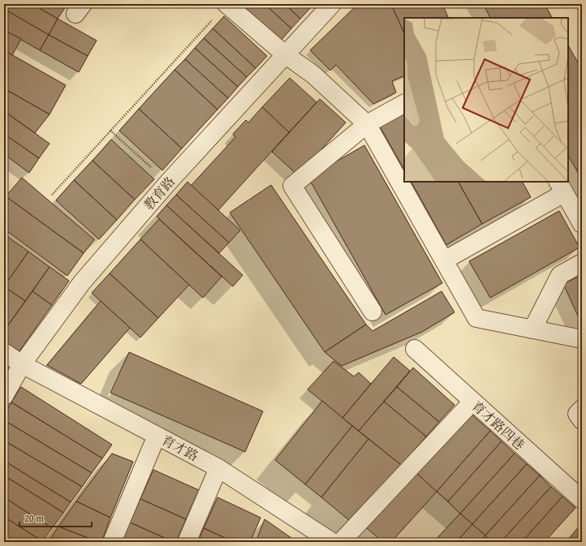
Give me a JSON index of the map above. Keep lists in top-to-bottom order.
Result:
{
  "streets": {
    "street": ["教育路", "育才路四巷", "育才路"]
  },
  "crossings": [
    ["教育路", "育才路"]
  ],
  "scale_bar": "20 m"
}
